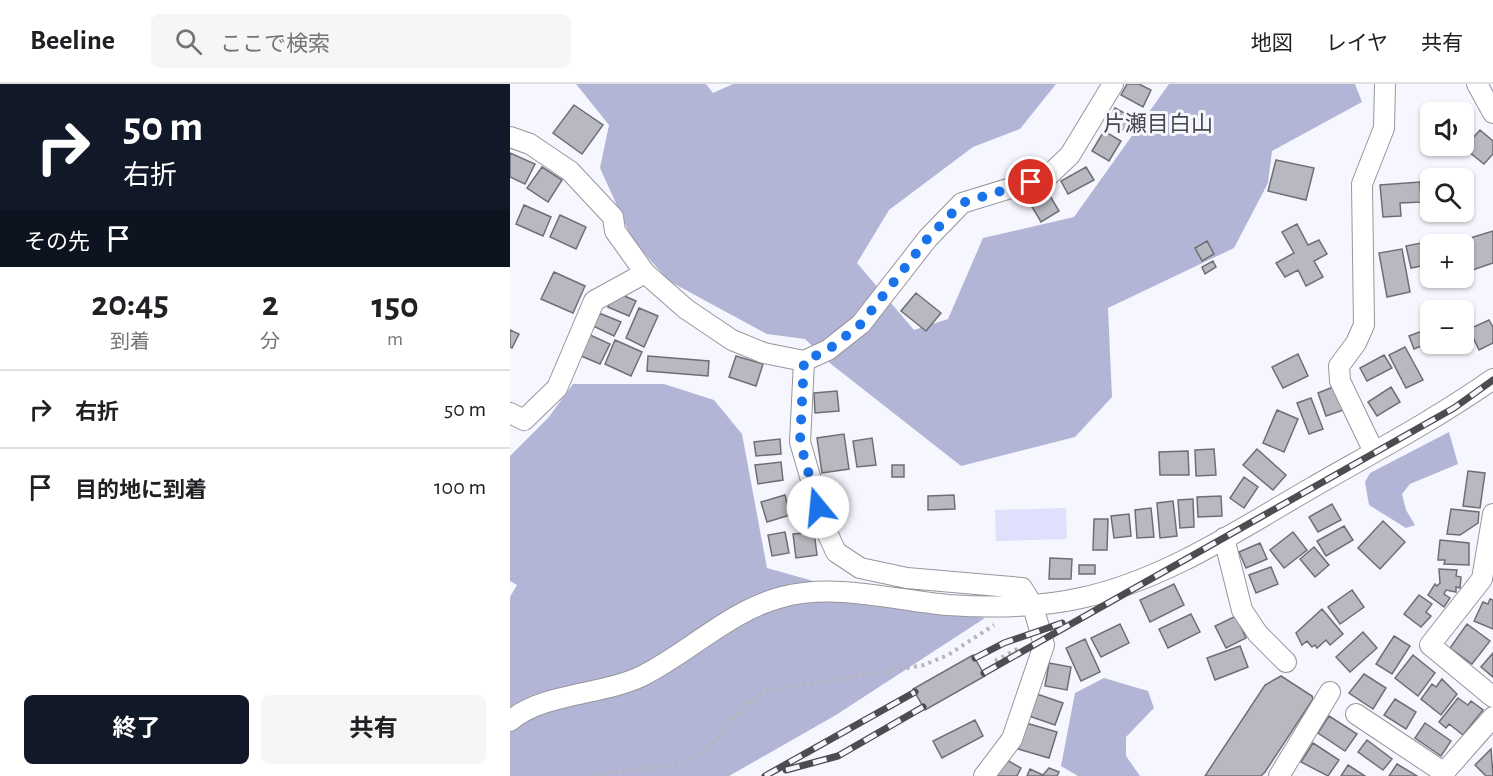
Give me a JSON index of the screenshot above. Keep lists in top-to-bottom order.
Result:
{
  "districts": ["片瀬目白山"],
  "page": {
    "header": "Beeline",
    "search": "ここで検索",
    "nav": ["地図", "レイヤ", "共有"],
    "turn": ["50 m", "右折"],
    "map_buttons": ["+", "−"],
    "then": "その先",
    "eta": [
      "20:45",
      "到着",
      "2",
      "分",
      "150",
      "m"
    ],
    "list": [
      {
        "name": "右折",
        "value": "50 m"
      },
      {
        "name": "目的地に到着",
        "value": "100 m"
      }
    ],
    "buttons": ["終了", "共有"]
  }
}
